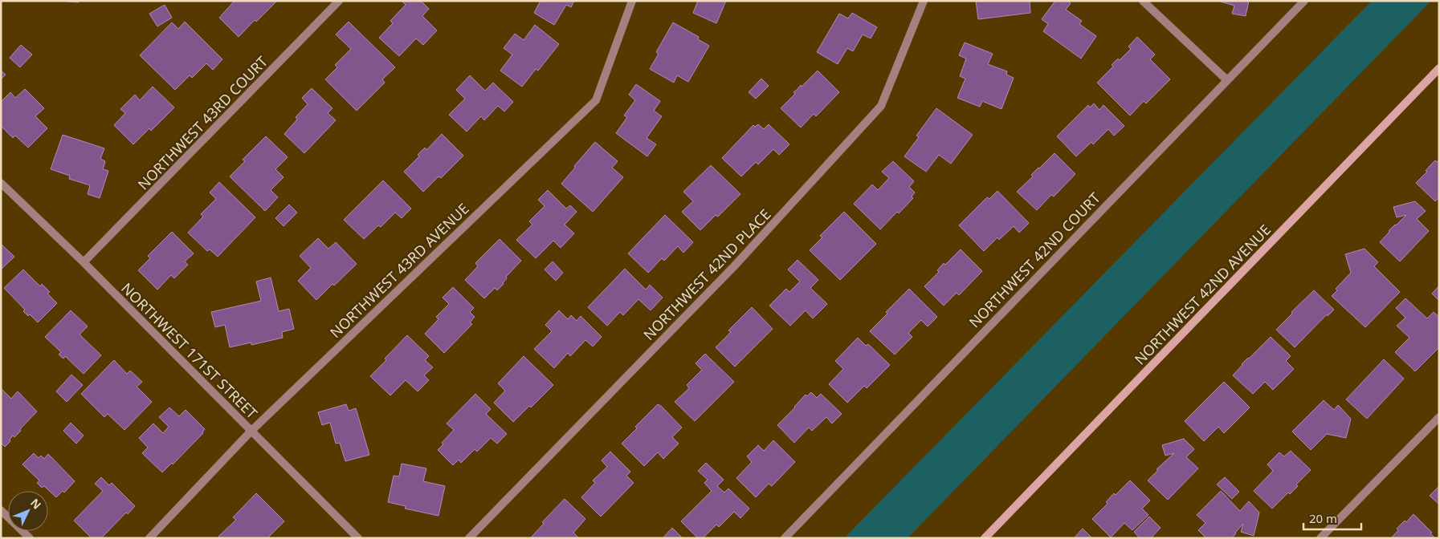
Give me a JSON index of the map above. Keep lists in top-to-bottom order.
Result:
{
  "streets": {
    "street": [
      "NORTHWEST 43RD COURT",
      "NORTHWEST 42ND COURT",
      "NORTHWEST 43RD AVENUE",
      "NORTHWEST 42ND PLACE",
      "NORTHWEST 42ND AVENUE",
      "NORTHWEST 171ST STREET"
    ]
  },
  "crossings": [
    ["NORTHWEST 43RD COURT", "NORTHWEST 171ST STREET"],
    ["NORTHWEST 43RD AVENUE", "NORTHWEST 171ST STREET"]
  ],
  "scale_bar": "20 m",
  "north": "top right"
}
